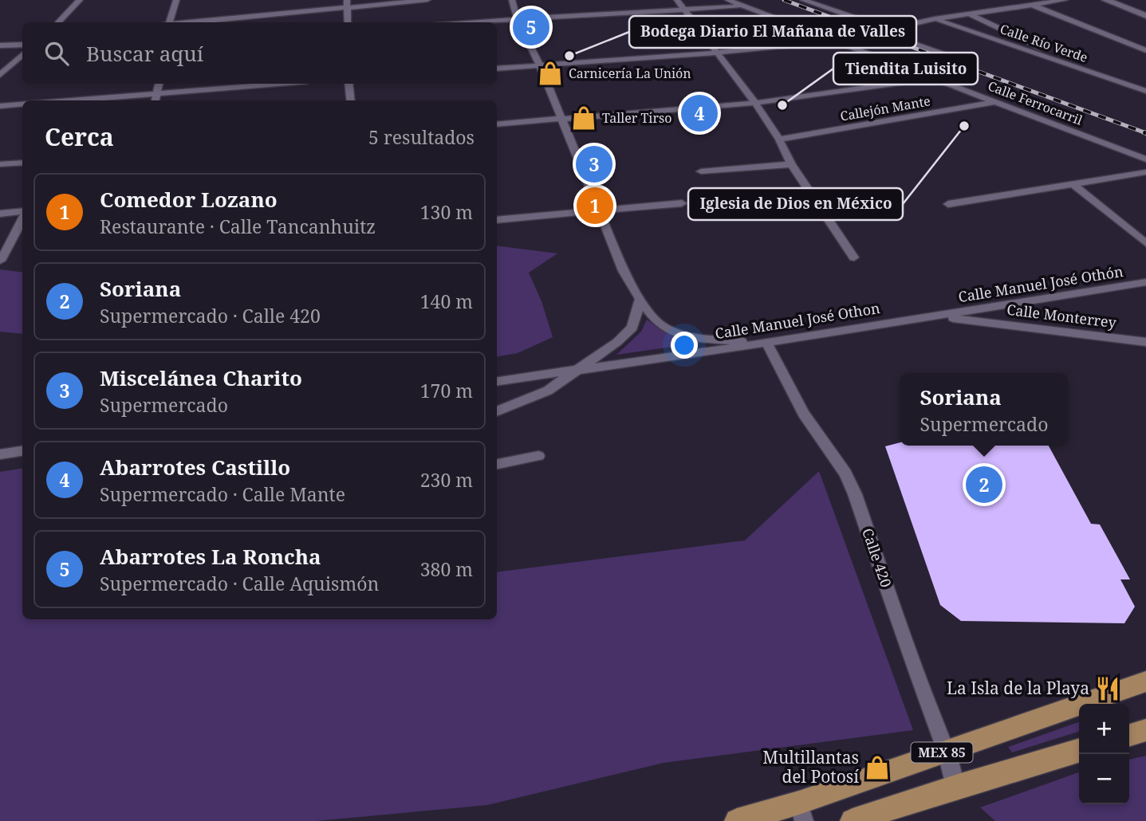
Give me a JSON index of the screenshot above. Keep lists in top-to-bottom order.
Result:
{
  "streets": {
    "main road": ["MEX 85"],
    "street": [
      "Calle Río Verde",
      "Calle Ferrocarril",
      "Callejón Mante",
      "Calle Manuel José Othón",
      "Calle Monterrey",
      "Calle Manuel José Othon",
      "Calle 420"
    ]
  },
  "crossings": [
    ["Calle Ferrocarril", "Callejón Mante"],
    ["Calle Manuel José Othón", "Calle Monterrey"],
    ["Calle Manuel José Othón", "Calle Manuel José Othon"],
    ["Calle Monterrey", "Calle Manuel José Othon"],
    ["Calle Manuel José Othon", "Calle 420"],
    ["Calle 420", "MEX 85"]
  ],
  "places": {
    "other": ["Bodega Diario El Mañana de Valles", "Tiendita Luisito", "Iglesia de Dios en México"],
    "shop": ["Carnicería La Unión", "Taller Tirso", "Multillantas del Potosí"],
    "restaurant": ["La Isla de la Playa"]
  },
  "page": {
    "pins": [
      "5",
      "4",
      "3",
      "1",
      "2"
    ],
    "search": "Buscar aquí",
    "heading": ["Cerca", "5 resultados"],
    "list": [
      {
        "mark": "1",
        "name": "Comedor Lozano",
        "note": "Restaurante · Calle Tancanhuitz",
        "value": "130 m"
      },
      {
        "mark": "2",
        "name": "Soriana",
        "note": "Supermercado · Calle 420",
        "value": "140 m"
      },
      {
        "mark": "3",
        "name": "Miscelánea Charito",
        "note": "Supermercado",
        "value": "170 m"
      },
      {
        "mark": "4",
        "name": "Abarrotes Castillo",
        "note": "Supermercado · Calle Mante",
        "value": "230 m"
      },
      {
        "mark": "5",
        "name": "Abarrotes La Roncha",
        "note": "Supermercado · Calle Aquismón",
        "value": "380 m"
      }
    ],
    "popup": ["Soriana", "Supermercado"],
    "map_buttons": ["+", "−"]
  }
}
